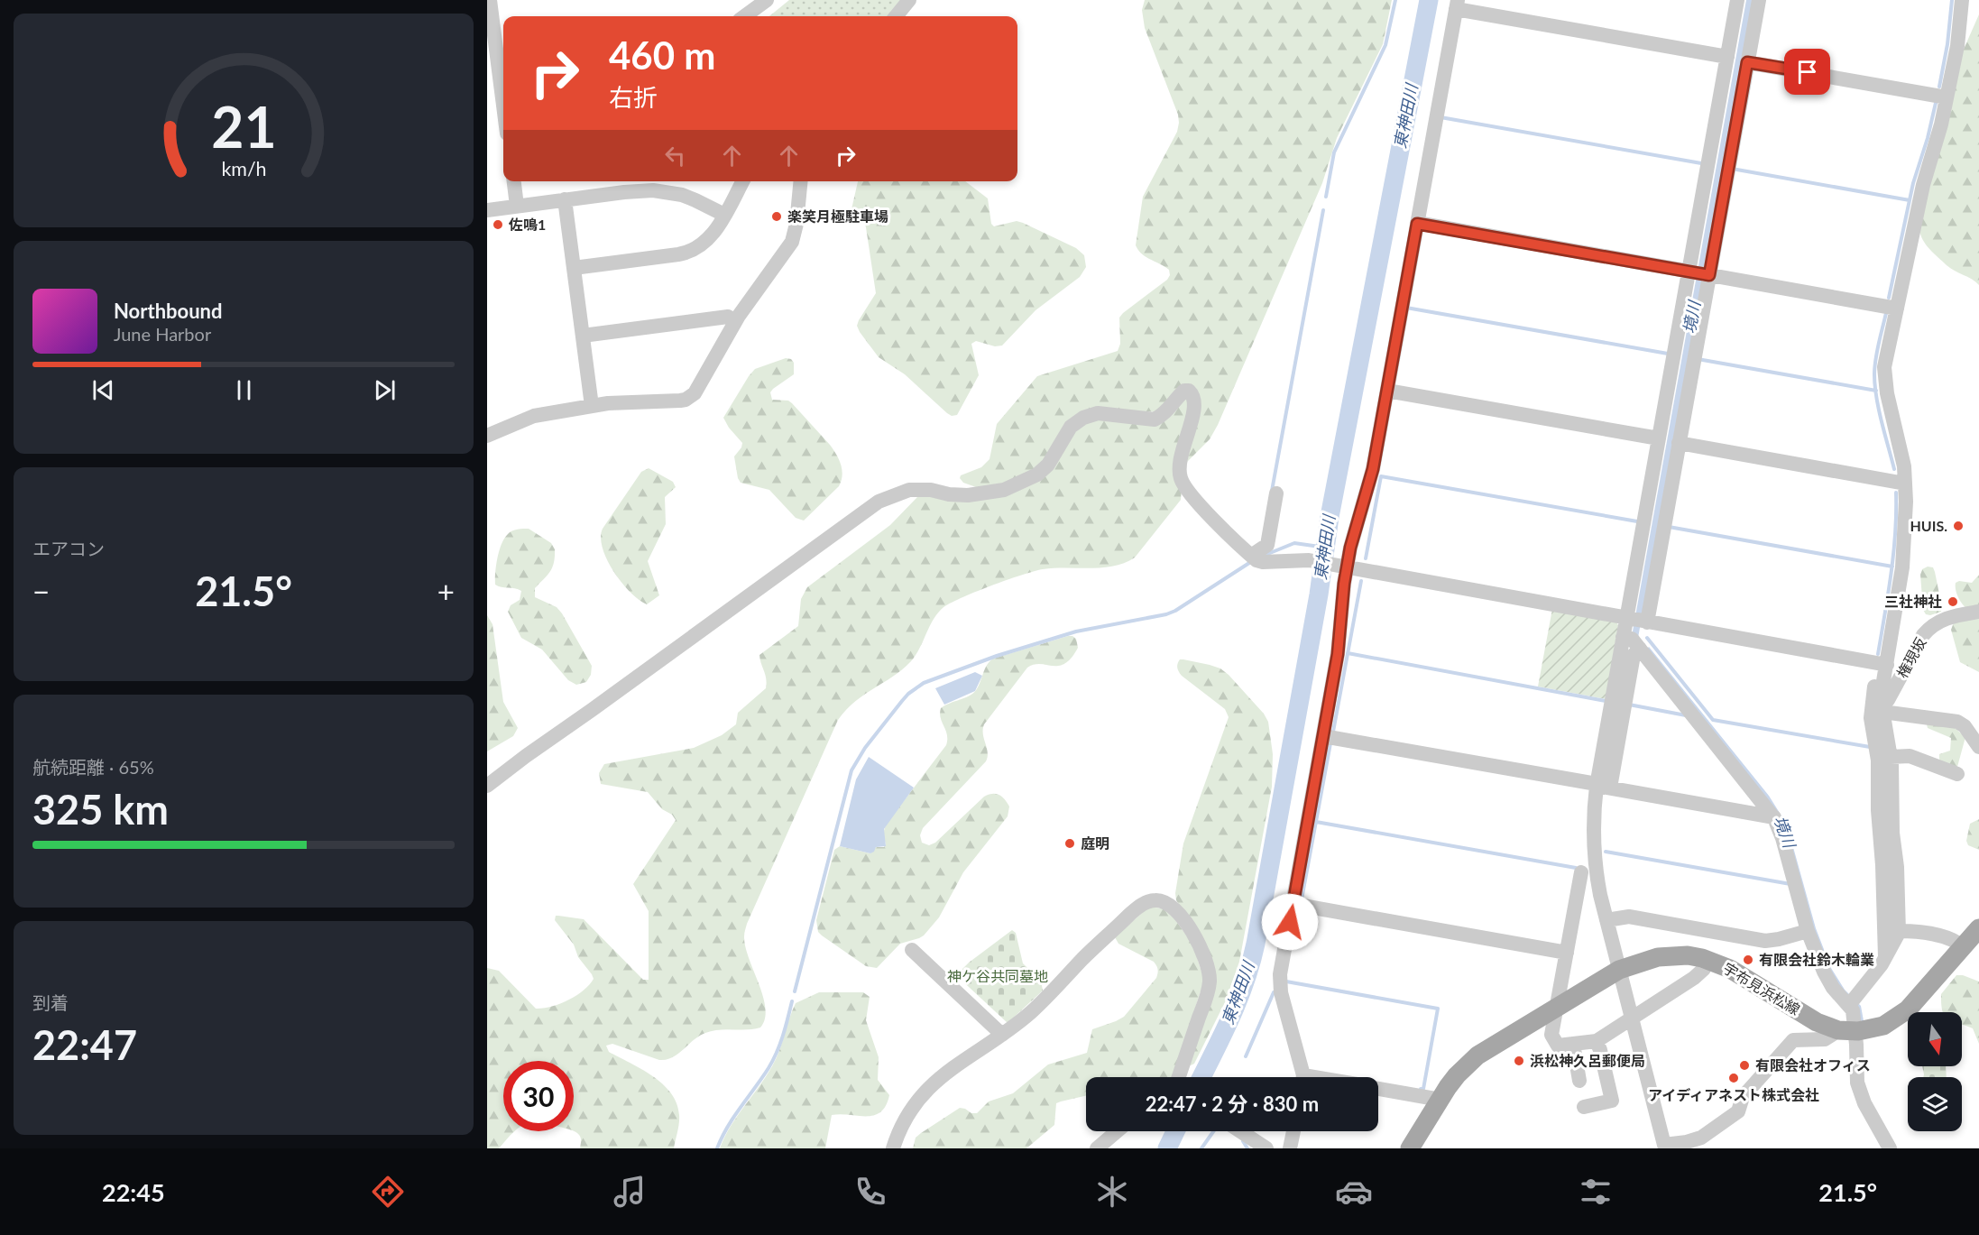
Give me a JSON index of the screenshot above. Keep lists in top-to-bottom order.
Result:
{
  "streets": {
    "main road": ["宇布見浜松線"],
    "street": ["権現坂"]
  },
  "water": ["東神田川", "境川"],
  "parks": ["神ケ谷共同墓地"],
  "places": [
    "楽笑月極駐車場",
    "佐鳴1",
    "HUIS.",
    "三社神社",
    "庭明",
    "有限会社鈴木輪業",
    "浜松神久呂郵便局",
    "有限会社オフィス",
    "アイディアネスト株式会社"
  ],
  "north": "bottom",
  "page": {
    "turn": ["460 m", "右折"],
    "song": ["Northbound", "June Harbor"],
    "tile": [
      "エアコン",
      ["航続距離 · 65%", "325 km"],
      ["到着", "22:47"]
    ],
    "heat": ["−", "21.5°", "+"],
    "limit": "30",
    "trip": "22:47 · 2 分 · 830 m",
    "tabs": ["22:45", "21.5°"],
    "gauge": ["21", "km/h"]
  }
}
